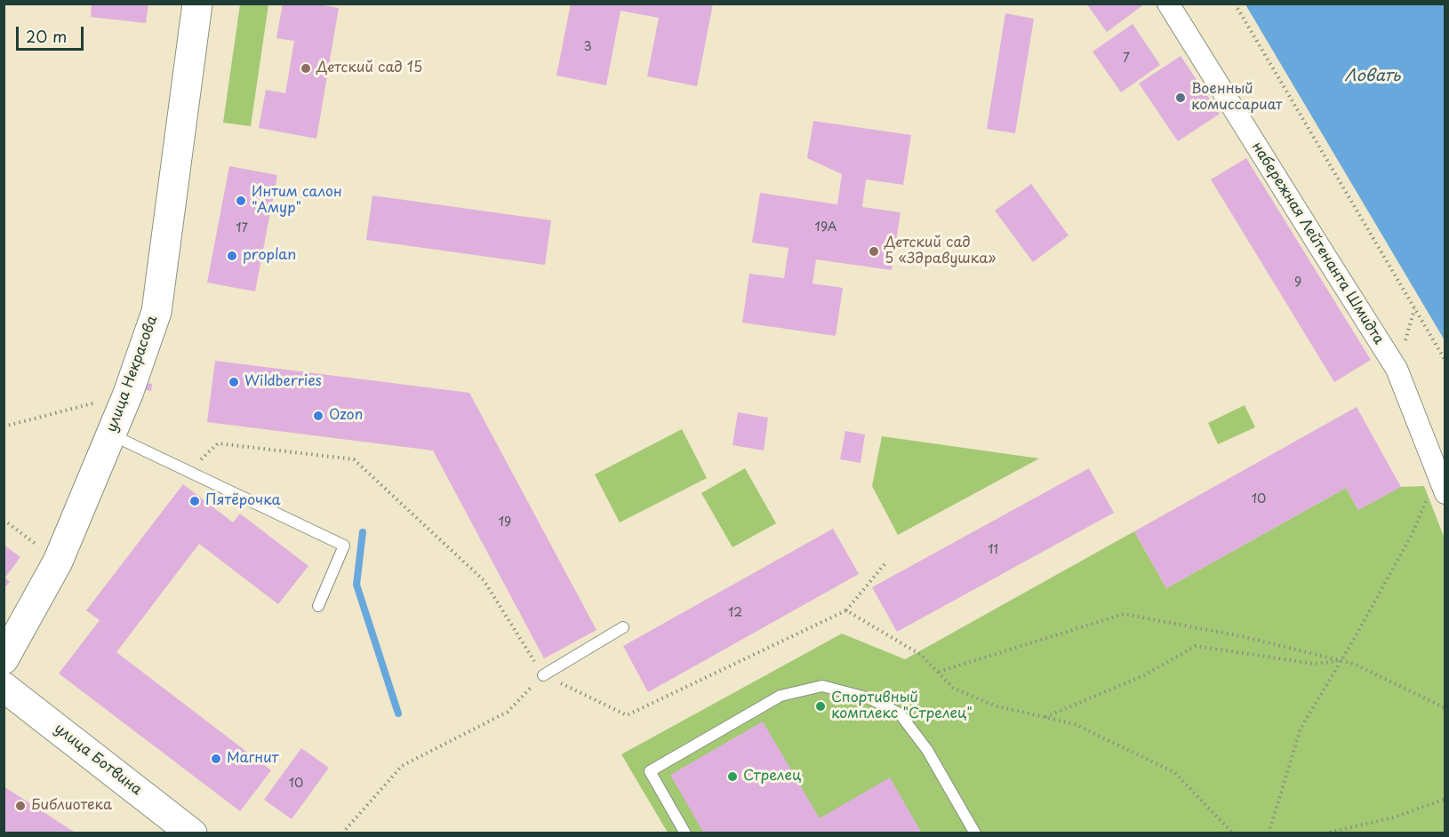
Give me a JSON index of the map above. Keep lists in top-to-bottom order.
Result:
{
  "streets": {
    "street": ["набережная Лейтенанта Шмидта", "улица Некрасова", "улица Ботвина"]
  },
  "water": ["Ловать"],
  "places": [
    "Детский сад 15",
    "Военный комиссариат",
    "Интим салон \"Амур\"",
    "Детский сад 5 «Здравушка»",
    "proplan",
    "Wildberries",
    "Ozon",
    "Пятёрочка",
    "Спортивный комплекс \"Стрелец\"",
    "Магнит",
    "Стрелец",
    "Библиотека"
  ],
  "house_numbers": [
    "3",
    "7",
    "19А",
    "17",
    "9",
    "10",
    "19",
    "11",
    "12",
    "10"
  ],
  "scale_bar": "20 m"
}
